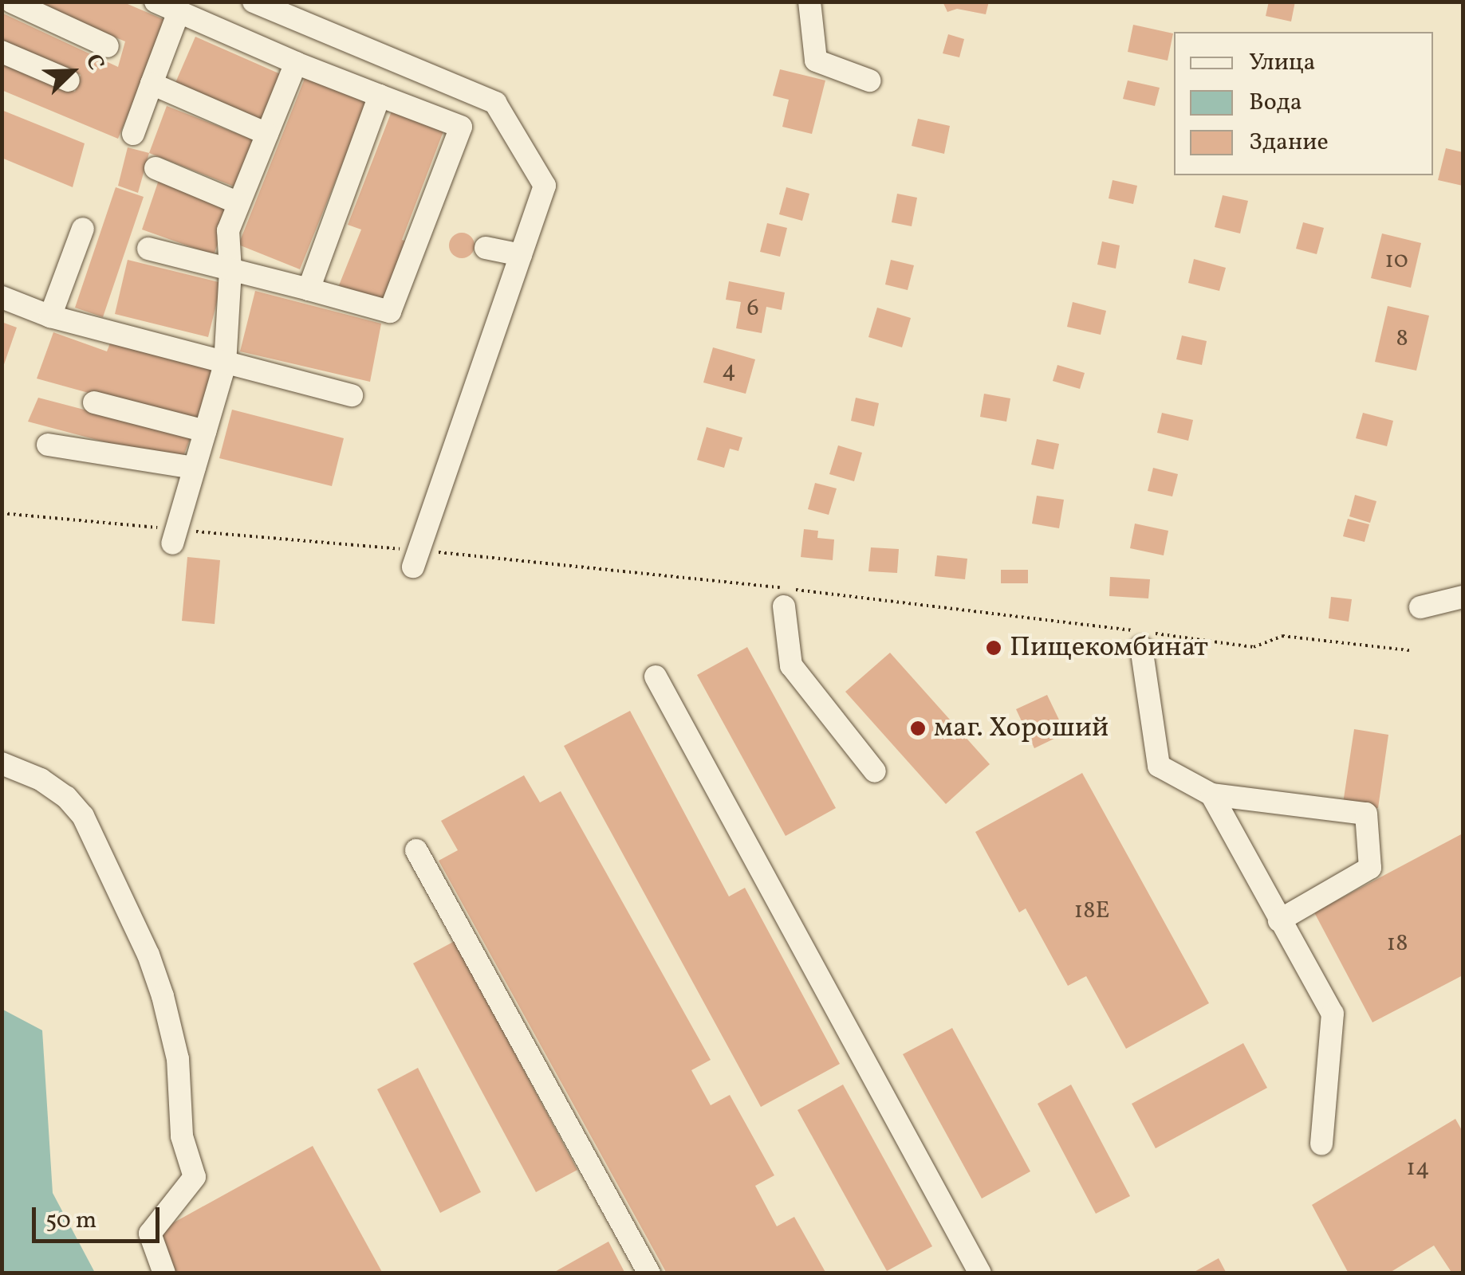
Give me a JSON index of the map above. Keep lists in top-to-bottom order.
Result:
{
  "places": ["Пищекомбинат", "маг. Хороший"],
  "house_numbers": [
    "10",
    "6",
    "8",
    "4",
    "18Е",
    "18",
    "14"
  ],
  "legend": ["Улица", "Вода", "Здание"],
  "scale_bar": "50 m",
  "north": "top right"
}
